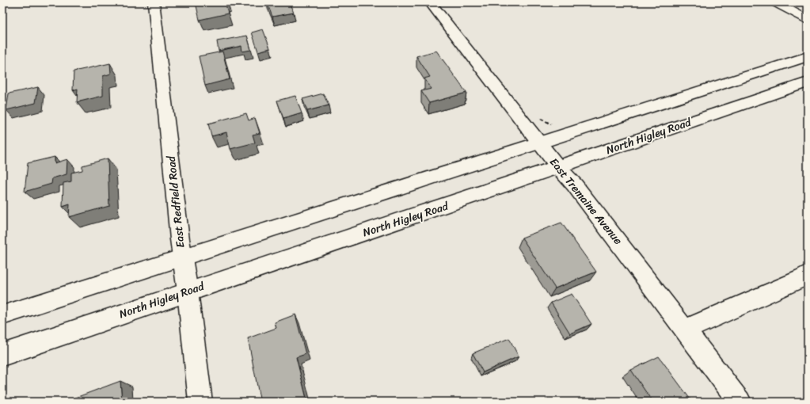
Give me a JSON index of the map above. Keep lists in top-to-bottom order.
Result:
{
  "streets": {
    "main road": ["North Higley Road", "East Tremaine Avenue", "East Redfield Road"]
  },
  "crossings": [
    ["North Higley Road", "East Tremaine Avenue"],
    ["North Higley Road", "East Redfield Road"]
  ]
}
